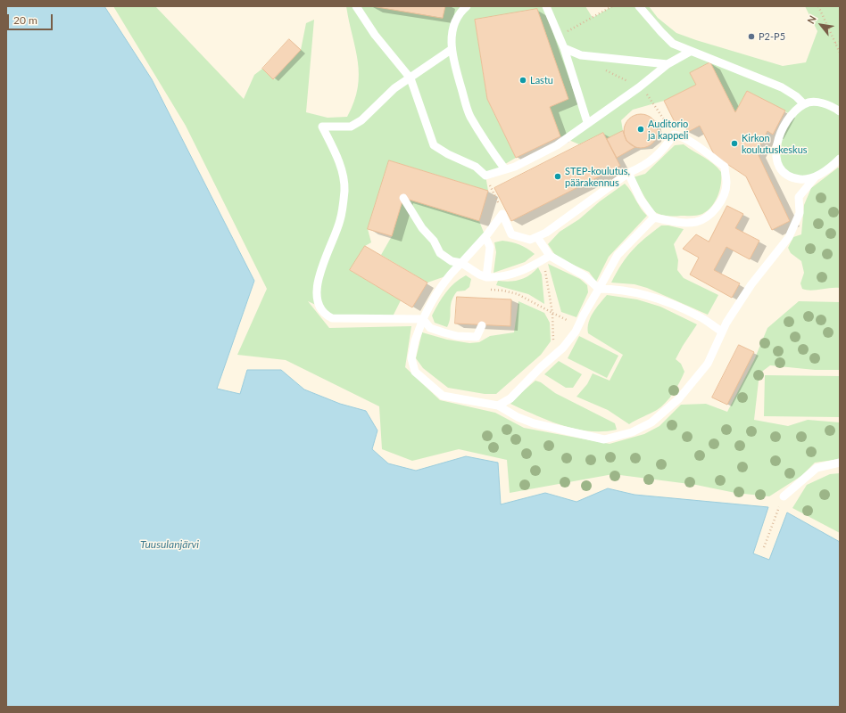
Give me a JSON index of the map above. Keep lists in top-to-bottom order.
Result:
{
  "water": ["Tuusulanjärvi"],
  "places": [
    "P2-P5",
    "Lastu",
    "Auditorio ja kappeli",
    "Kirkon koulutuskeskus",
    "STEP-koulutus, päärakennus"
  ],
  "scale_bar": "20 m",
  "north": "top left"
}
